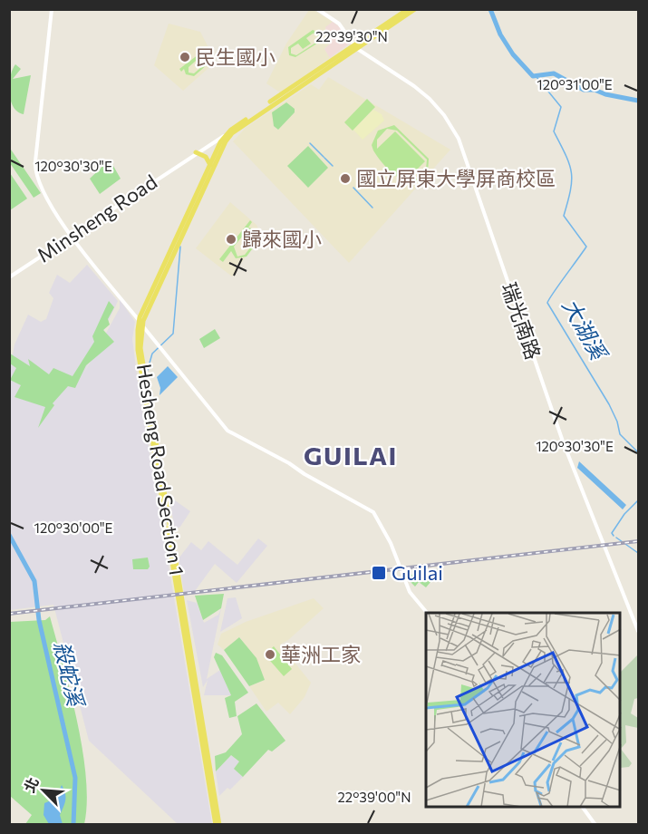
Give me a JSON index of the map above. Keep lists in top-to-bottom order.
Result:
{
  "streets": {
    "main road": ["Hesheng Road Section 1"],
    "street": ["Minsheng Road", "瑞光南路"]
  },
  "crossings": [
    ["Minsheng Road", "Hesheng Road Section 1"]
  ],
  "districts": ["GUILAI"],
  "water": ["大湖溪", "殺蛇溪"],
  "places": {
    "other": [
      "民生國小",
      "國立屏東大學屏商校區",
      "歸來國小",
      "華洲工家"
    ],
    "transit": ["Guilai"]
  },
  "north": "top left",
  "coordinates": [
    "22°39'30\"N",
    "120°31'00\"E",
    "120°30'30\"E",
    "120°30'00\"E",
    "22°39'00\"N"
  ]
}
